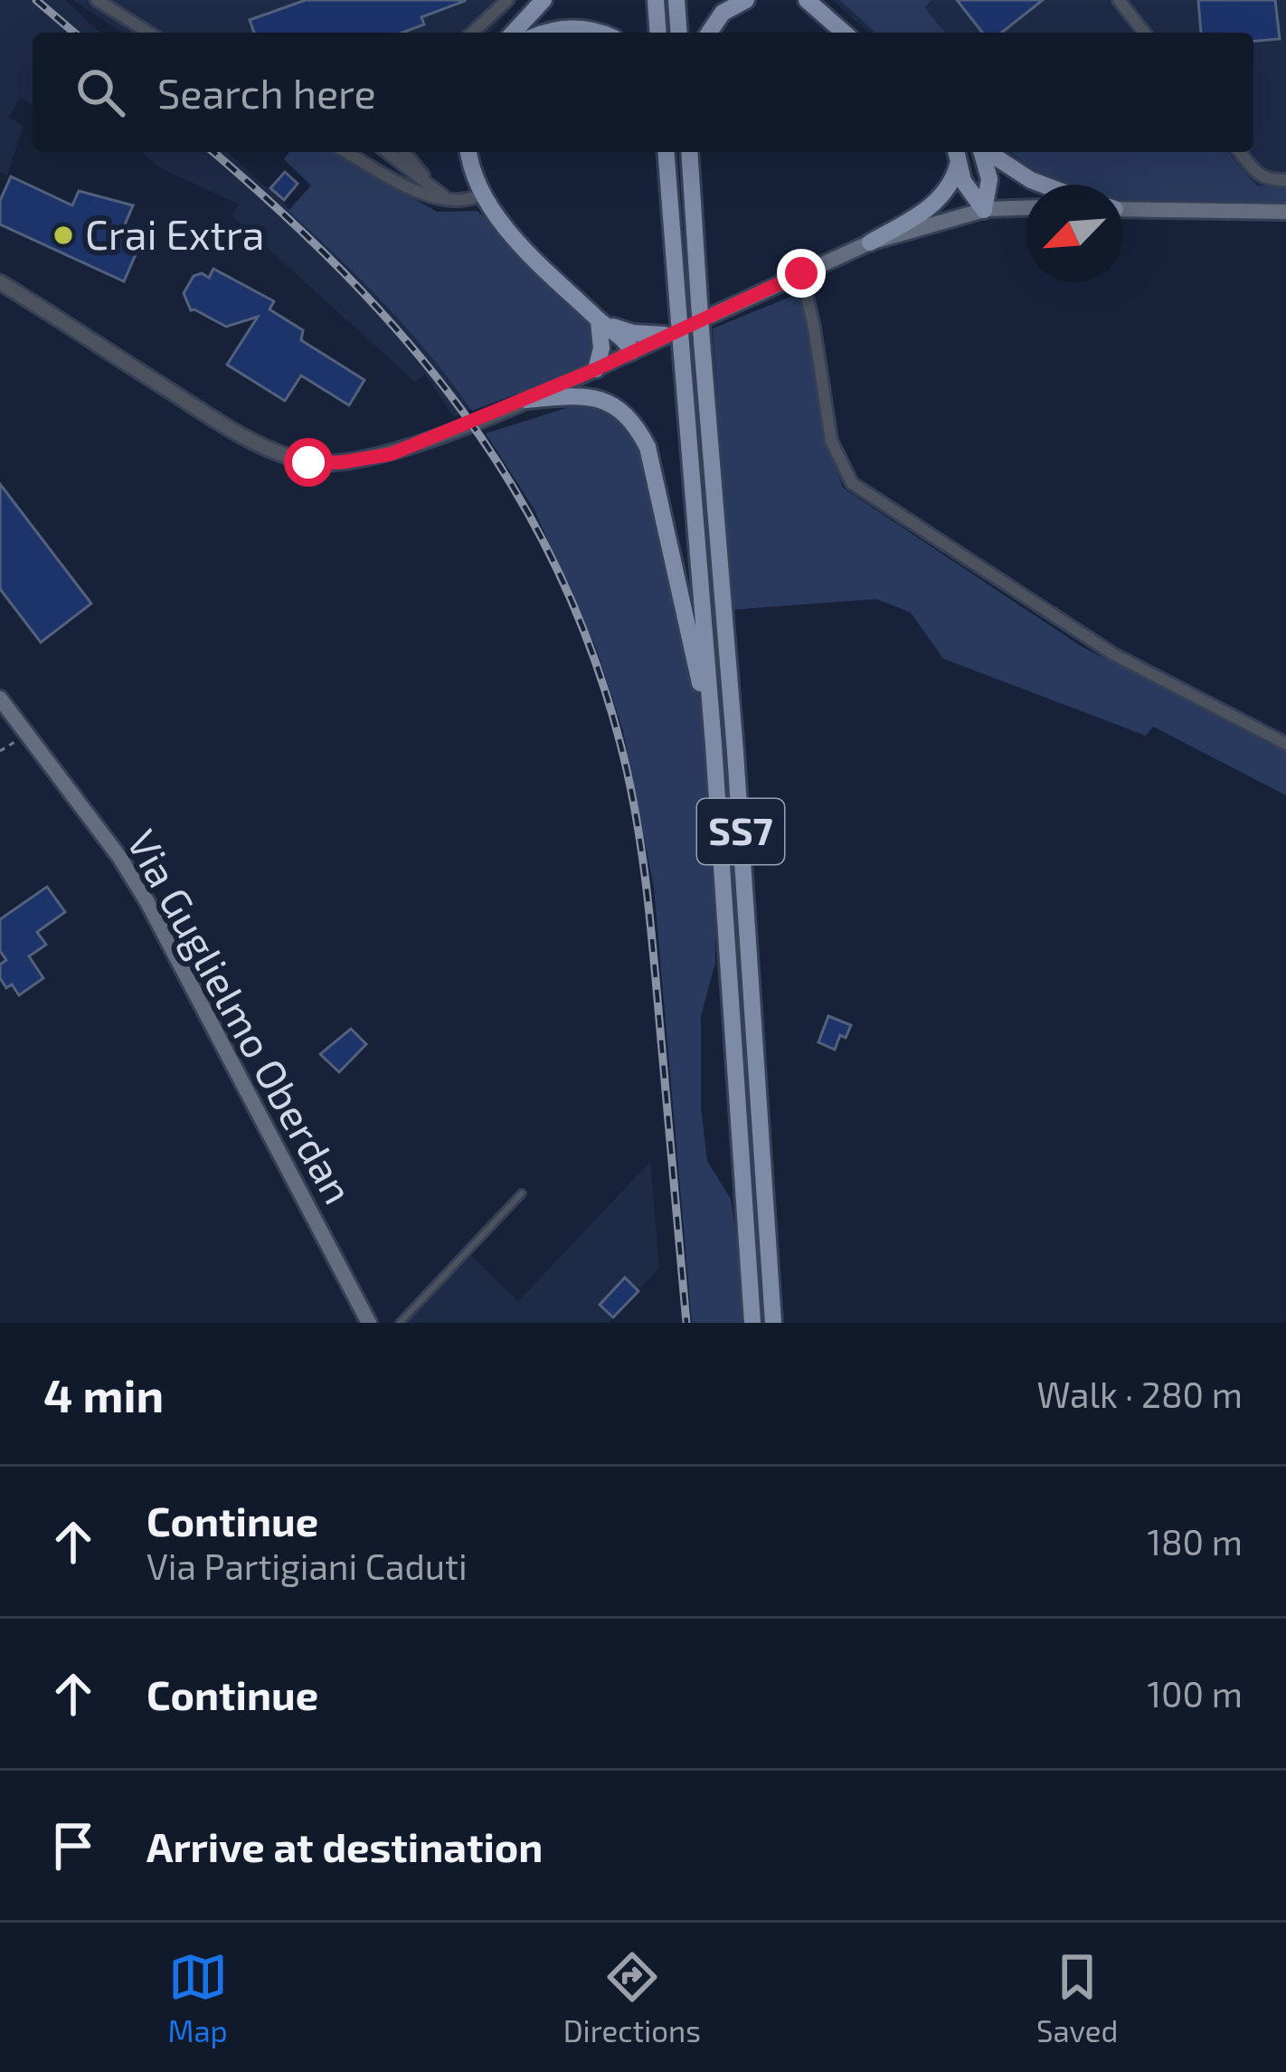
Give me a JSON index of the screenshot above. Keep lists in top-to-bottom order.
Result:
{
  "streets": {
    "highway": ["SS7"],
    "main road": ["Via Guglielmo Oberdan"]
  },
  "places": ["Crai Extra"],
  "north": "bottom left",
  "page": {
    "search": "Search here",
    "heading": ["4 min", "Walk · 280 m"],
    "list": [
      ["Continue", "Via Partigiani Caduti", "180 m"],
      ["Continue", "100 m"],
      "Arrive at destination"
    ],
    "nav": ["Map", "Directions", "Saved"]
  }
}
